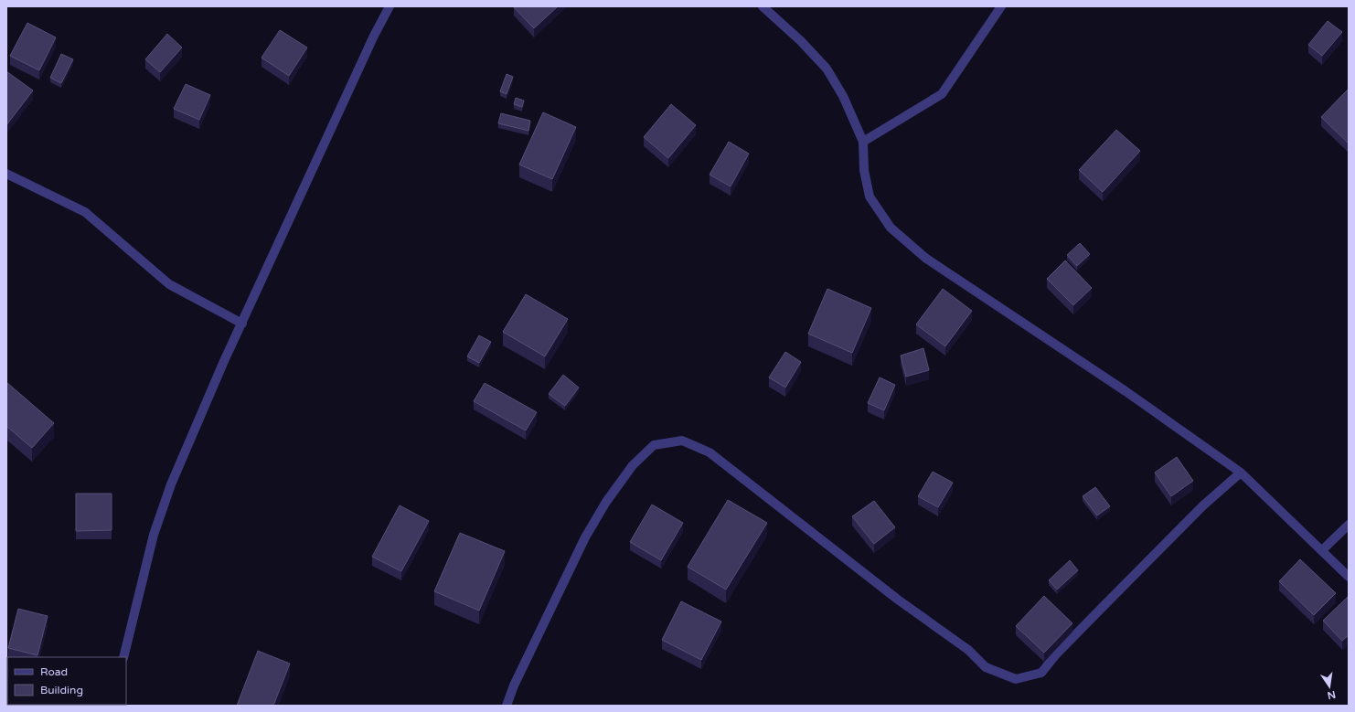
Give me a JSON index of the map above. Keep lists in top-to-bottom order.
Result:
{
  "legend": ["Road", "Building"],
  "north": "bottom"
}
